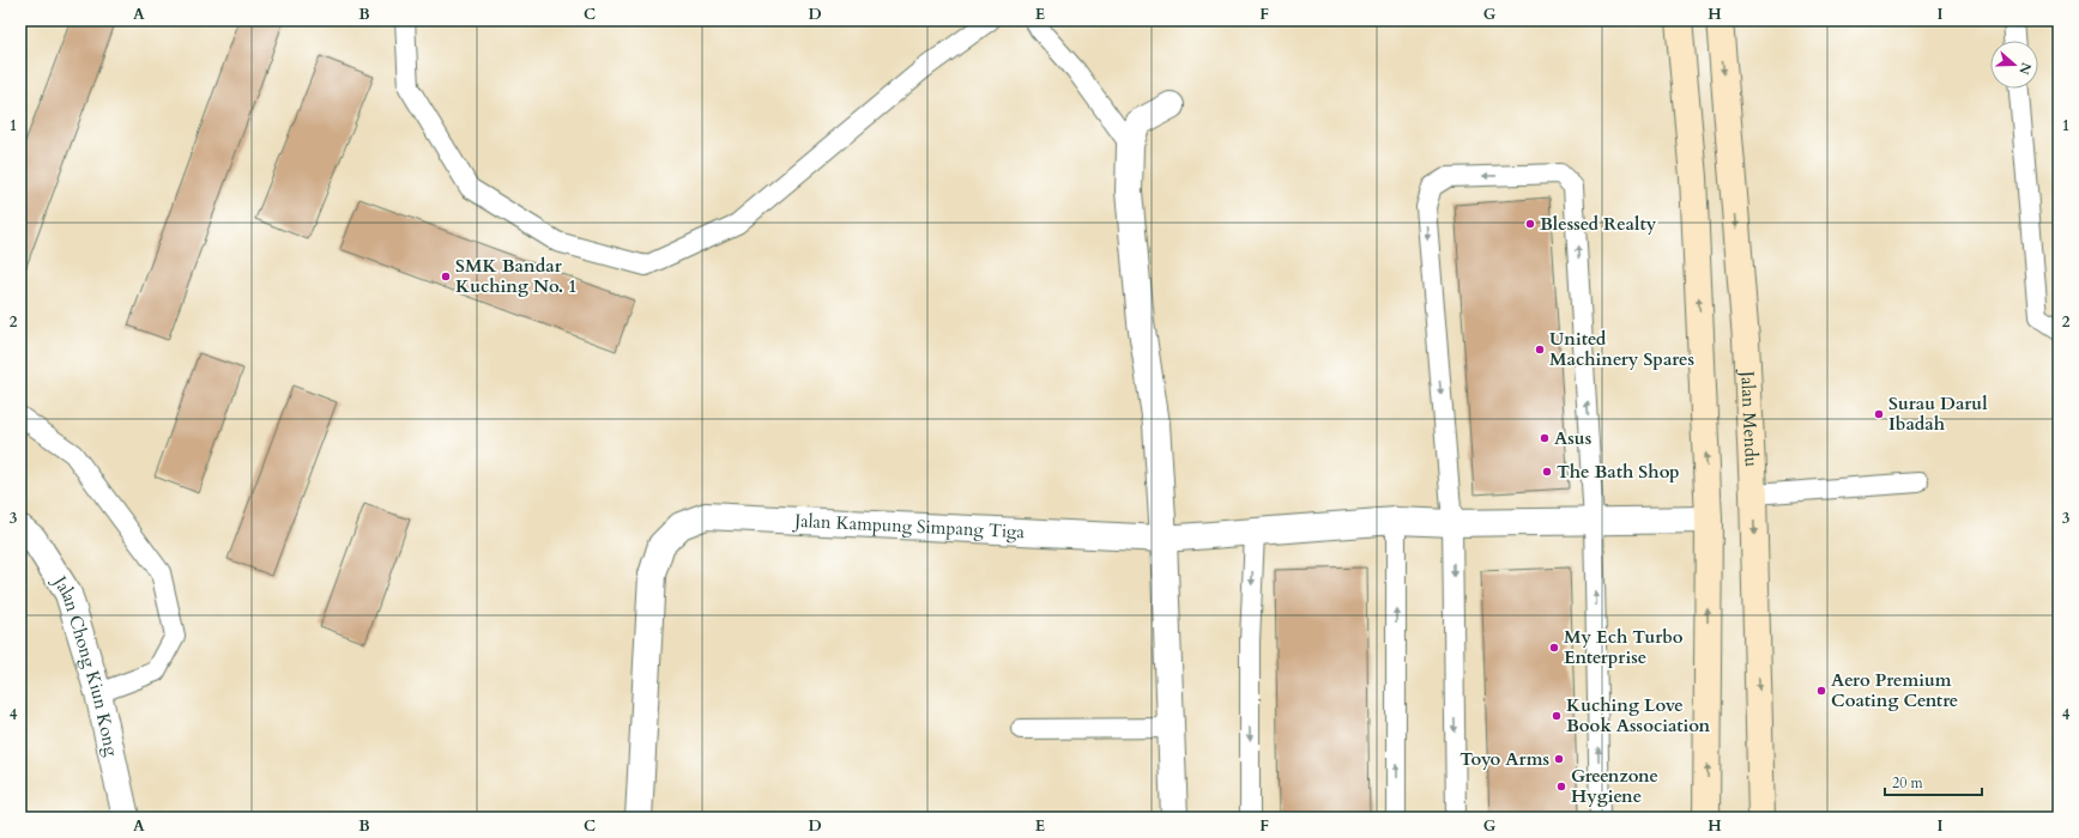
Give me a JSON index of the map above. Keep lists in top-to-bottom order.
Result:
{
  "streets": {
    "main road": ["Jalan Mendu"],
    "street": ["Jalan Kampung Simpang Tiga", "Jalan Chong Kiun Kong"]
  },
  "places": [
    "Blessed Realty",
    "SMK Bandar Kuching No. 1",
    "United Machinery Spares",
    "Surau Darul Ibadah",
    "Asus",
    "The Bath Shop",
    "My Ech Turbo Enterprise",
    "Aero Premium Coating Centre",
    "Kuching Love Book Association",
    "Toyo Arms",
    "Greenzone Hygiene"
  ],
  "scale_bar": "20 m",
  "north": "right",
  "grid": {
    "columns": [
      "A",
      "B",
      "C",
      "D",
      "E",
      "F",
      "G",
      "H",
      "I"
    ],
    "rows": [
      "1",
      "2",
      "3",
      "4"
    ]
  }
}
